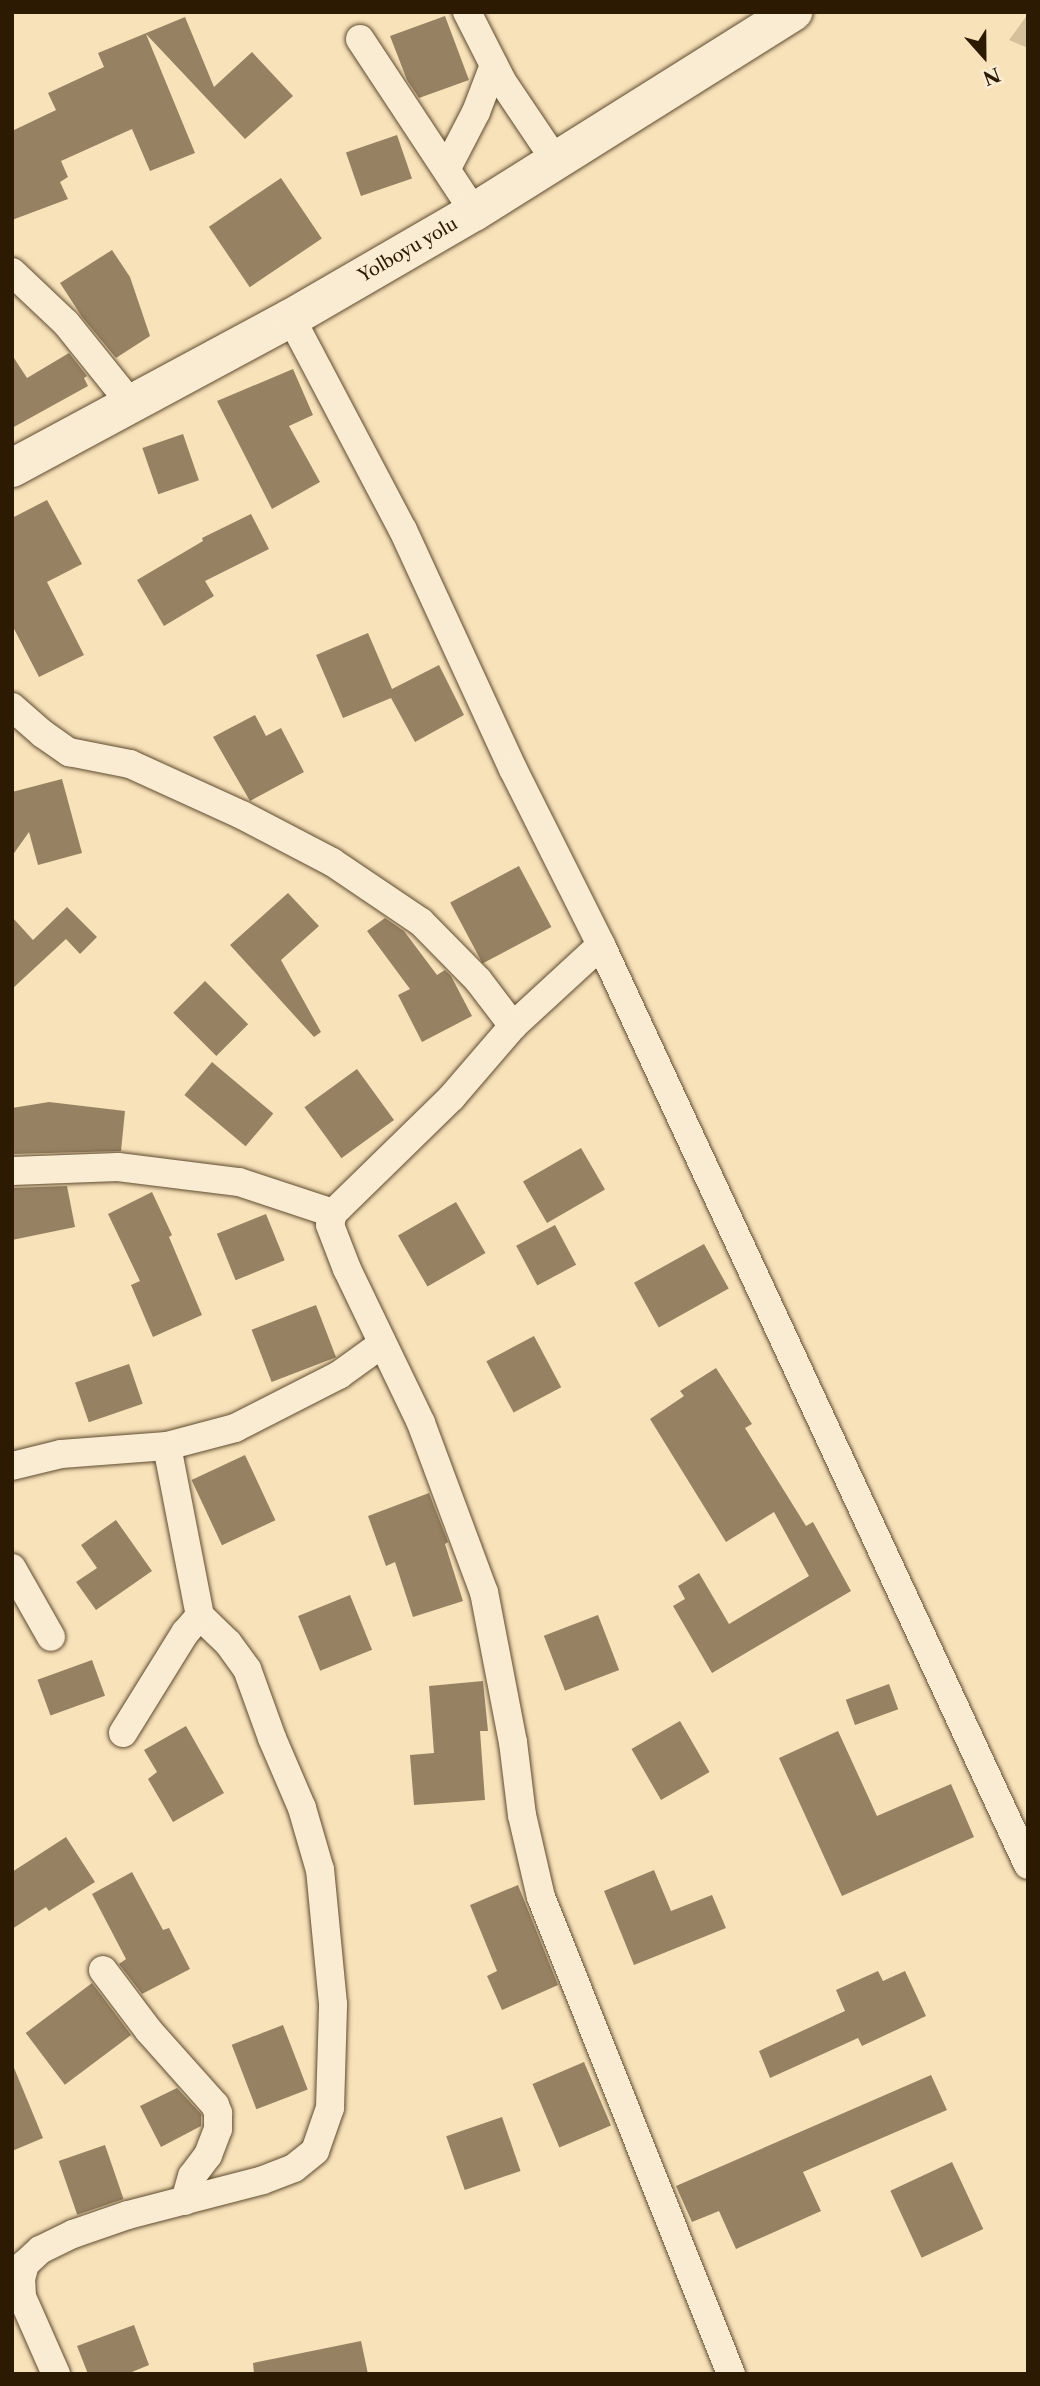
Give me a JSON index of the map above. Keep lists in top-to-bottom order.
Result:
{
  "streets": {
    "main road": ["Yolboyu yolu"]
  },
  "north": "bottom"
}
